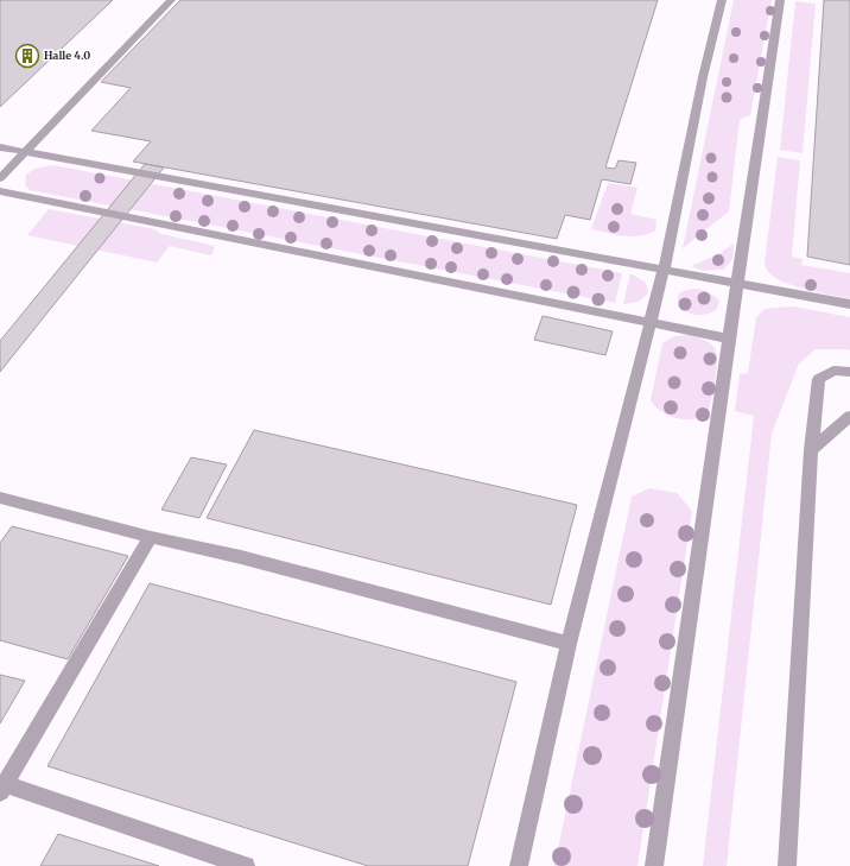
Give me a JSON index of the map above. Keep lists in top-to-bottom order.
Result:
{
  "places": {
    "building": ["Halle 4.0"]
  }
}
